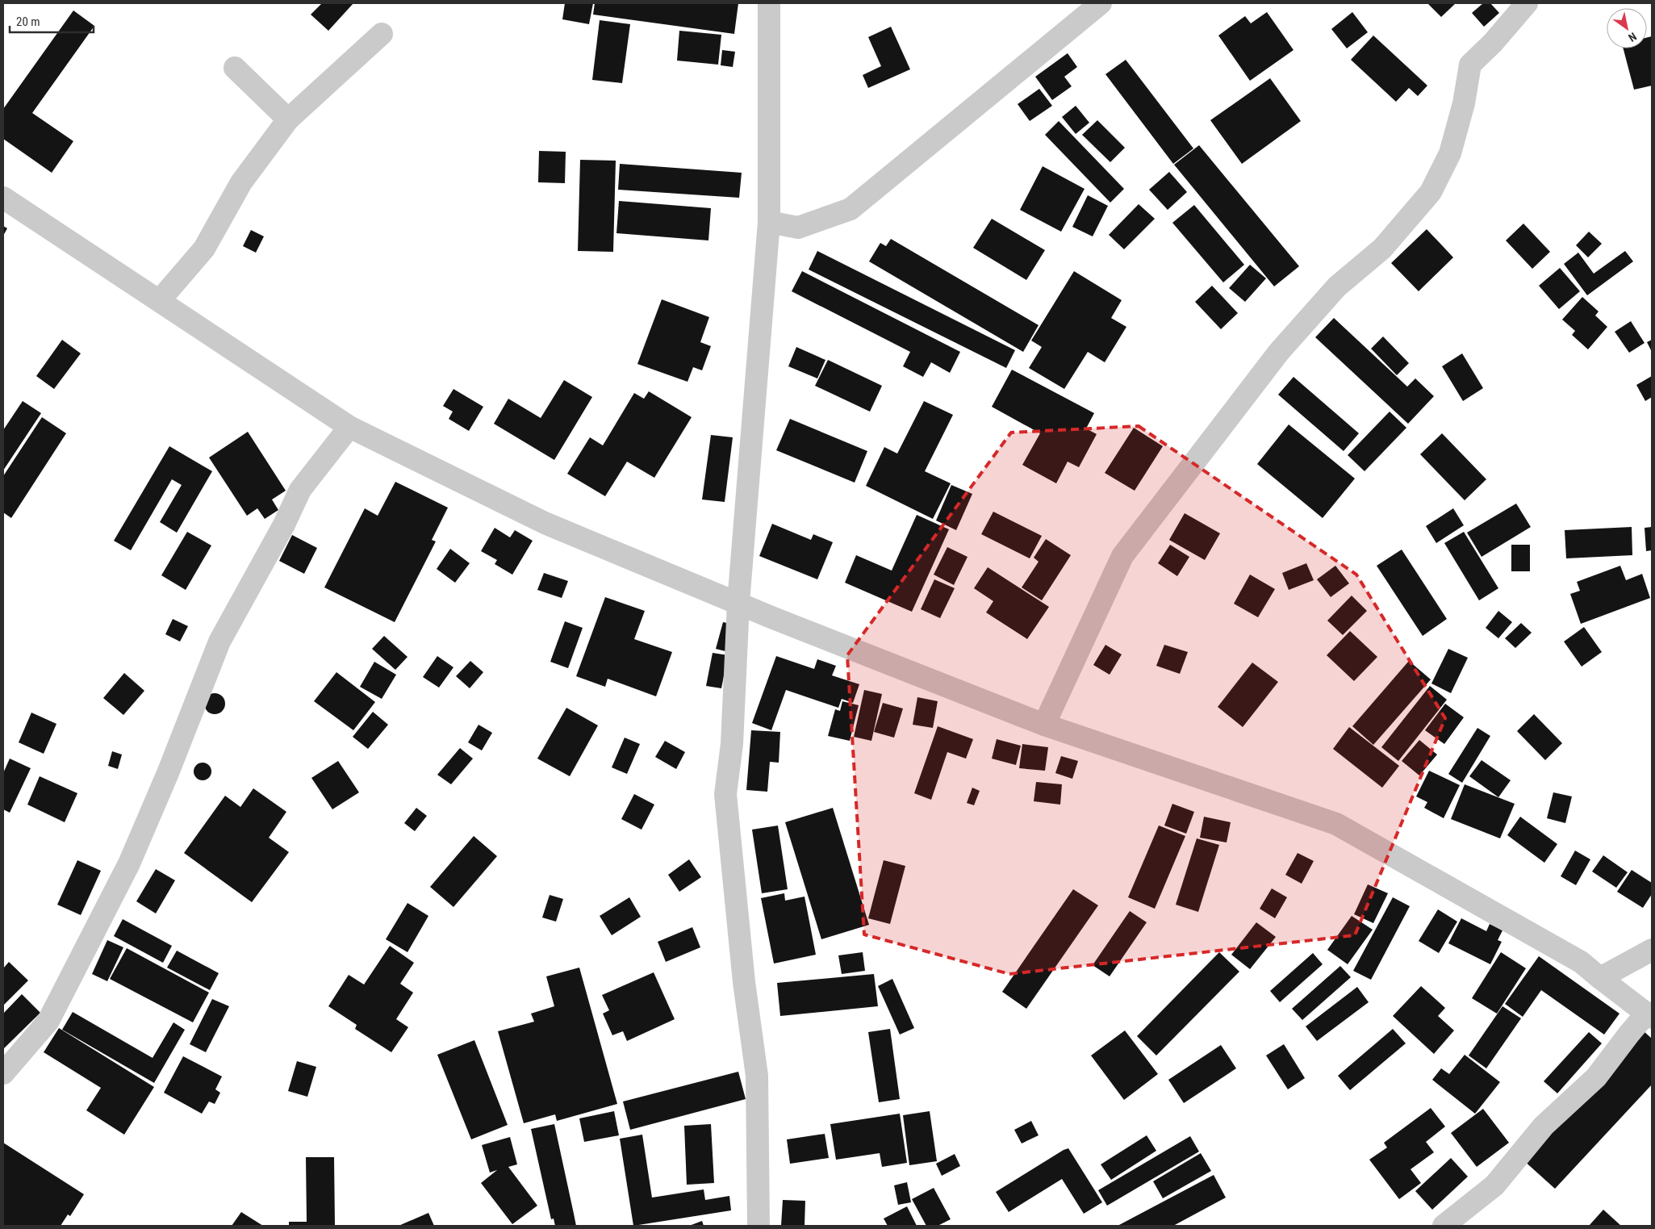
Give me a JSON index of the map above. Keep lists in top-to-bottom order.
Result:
{
  "scale_bar": "20 m",
  "north": "bottom right"
}
